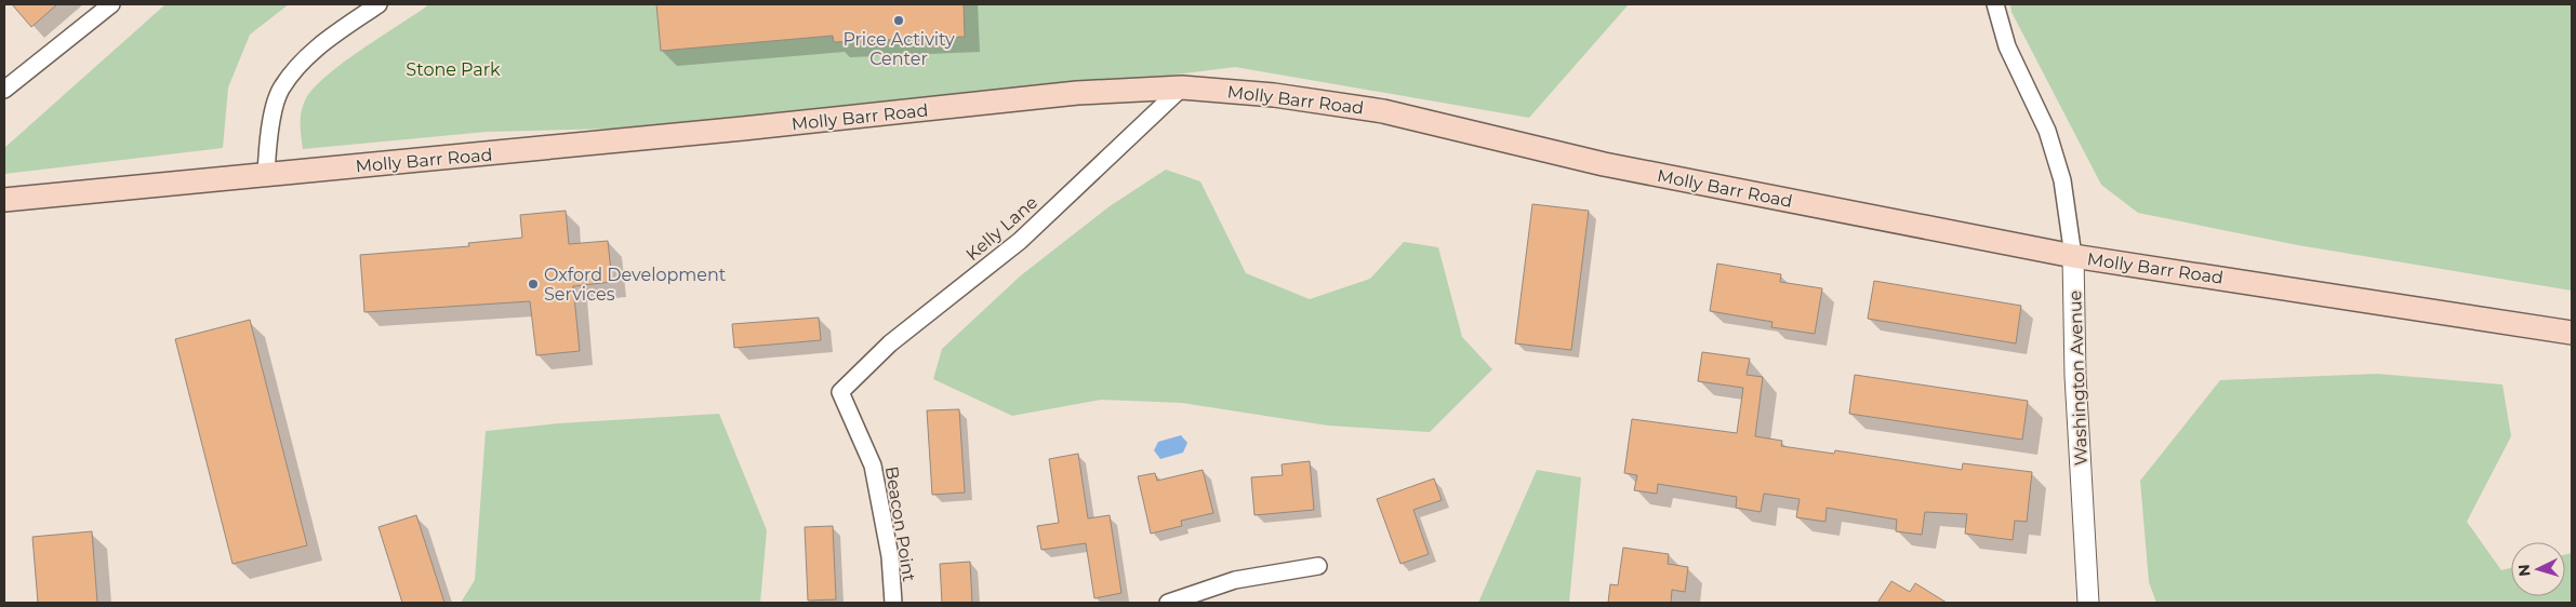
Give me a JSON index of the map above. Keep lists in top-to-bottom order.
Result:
{
  "streets": {
    "main road": ["Molly Barr Road"],
    "street": ["Kelly Lane", "Washington Avenue", "Beacon Point"]
  },
  "crossings": [
    ["Molly Barr Road", "Kelly Lane"],
    ["Molly Barr Road", "Washington Avenue"],
    ["Kelly Lane", "Beacon Point"]
  ],
  "parks": ["Stone Park"],
  "places": ["Price Activity Center", "Oxford Development Services"],
  "north": "left"
}
